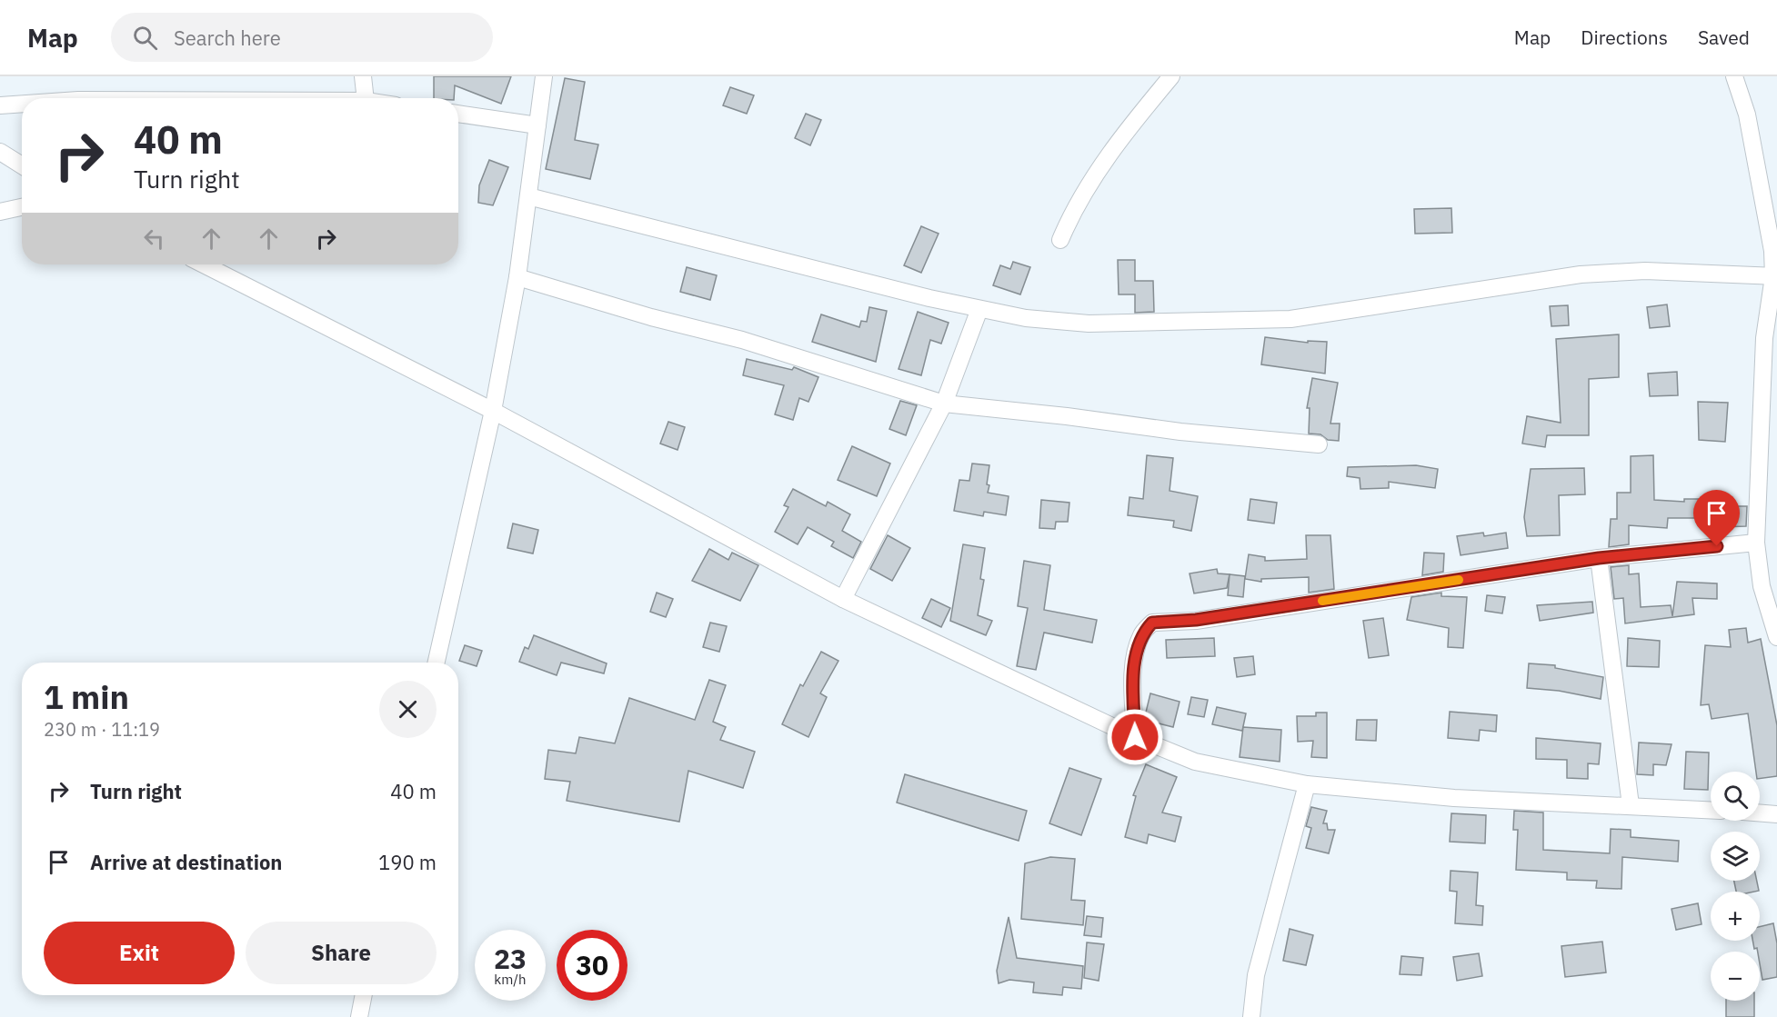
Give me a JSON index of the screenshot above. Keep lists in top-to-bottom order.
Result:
{
  "page": {
    "header": "Map",
    "search": "Search here",
    "nav": ["Map", "Directions", "Saved"],
    "turn": ["40 m", "Turn right"],
    "heading": ["1 min", "230 m · 11:19"],
    "list": [
      {
        "name": "Turn right",
        "value": "40 m"
      },
      {
        "name": "Arrive at destination",
        "value": "190 m"
      }
    ],
    "map_buttons": ["+", "−"],
    "buttons": ["Exit", "Share"],
    "speed": "23 km/h",
    "limit": "30"
  }
}
